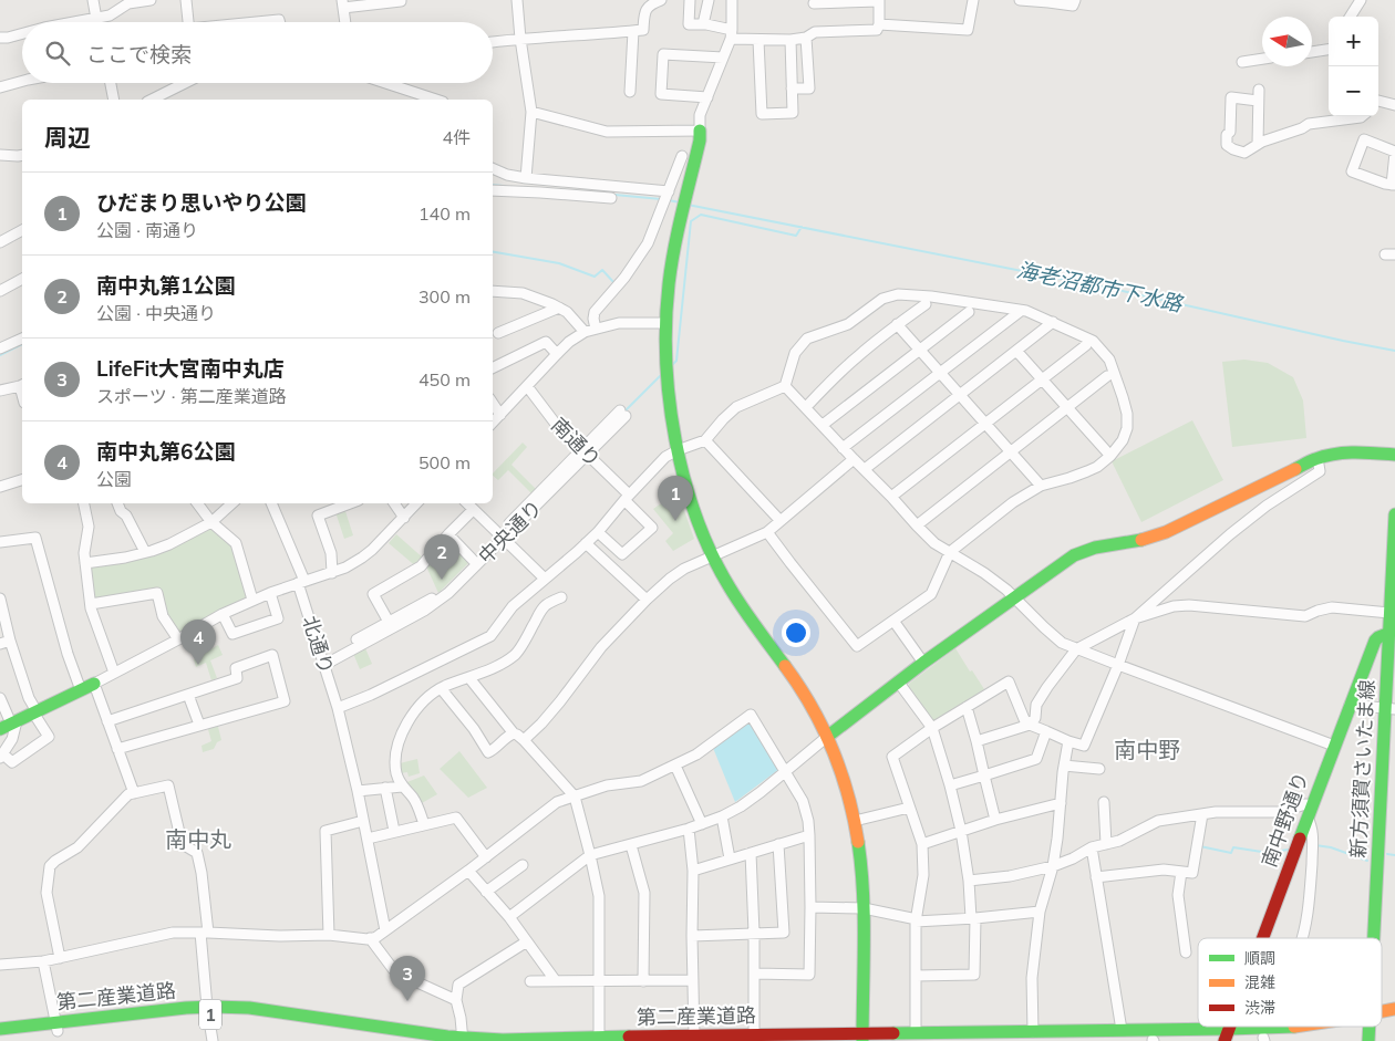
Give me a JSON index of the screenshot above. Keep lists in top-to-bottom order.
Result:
{
  "streets": {
    "main road": [
      "新方須賀さいたま線",
      "南中野通り",
      "第二産業道路",
      "1"
    ],
    "street": ["南通り", "中央通り", "北通り"]
  },
  "crossings": [
    ["南通り", "中央通り"],
    ["中央通り", "北通り"],
    ["新方須賀さいたま線", "南中野通り"]
  ],
  "districts": ["南中野", "南中丸"],
  "water": ["海老沼都市下水路"],
  "legend": ["順調", "混雑", "渋滞"],
  "north": "left",
  "page": {
    "map_buttons": ["+", "−"],
    "search": "ここで検索",
    "heading": ["周辺", "4件"],
    "list": [
      {
        "mark": "1",
        "name": "ひだまり思いやり公園",
        "note": "公園 · 南通り",
        "value": "140 m"
      },
      {
        "mark": "2",
        "name": "南中丸第1公園",
        "note": "公園 · 中央通り",
        "value": "300 m"
      },
      {
        "mark": "3",
        "name": "LifeFit大宮南中丸店",
        "note": "スポーツ · 第二産業道路",
        "value": "450 m"
      },
      {
        "mark": "4",
        "name": "南中丸第6公園",
        "note": "公園",
        "value": "500 m"
      }
    ],
    "pins": [
      "1",
      "2",
      "4",
      "3"
    ]
  }
}
